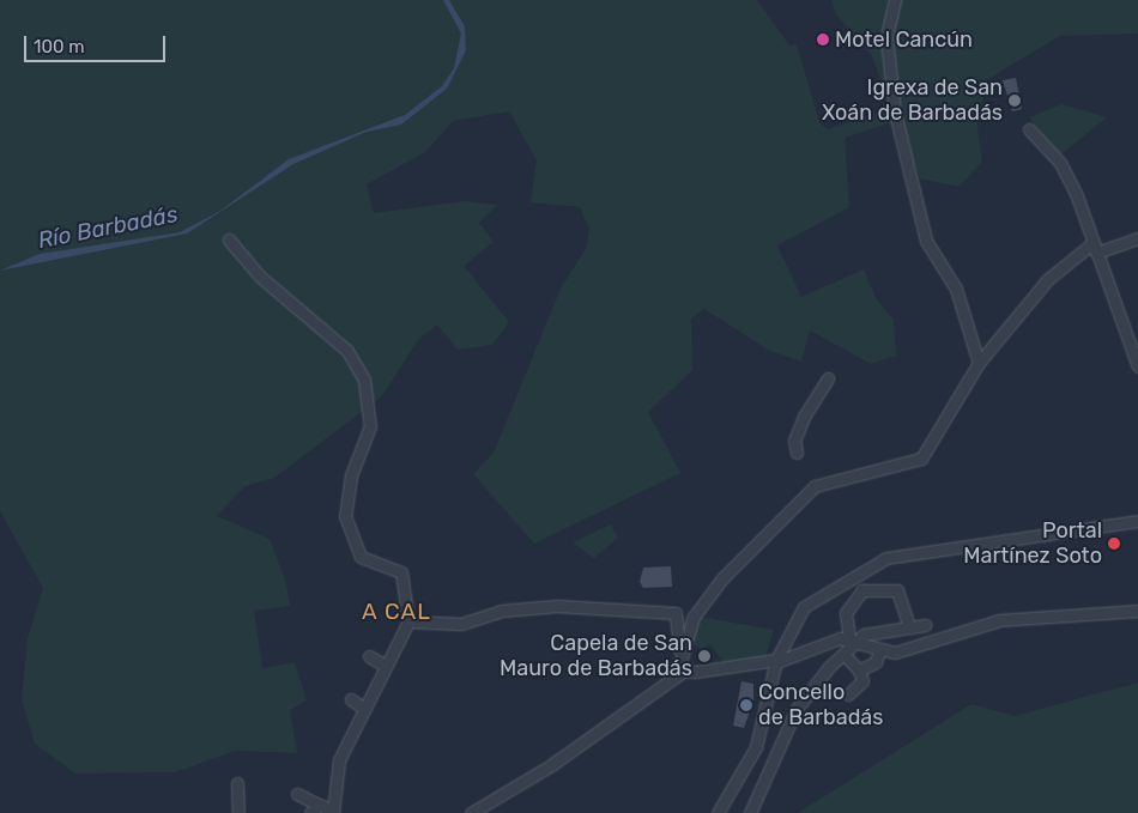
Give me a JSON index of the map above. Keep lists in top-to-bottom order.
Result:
{
  "districts": ["A CAL"],
  "water": ["Río Barbadás"],
  "places": [
    "Motel Cancún",
    "Igrexa de San Xoán de Barbadás",
    "Portal Martínez Soto",
    "Capela de San Mauro de Barbadás",
    "Concello de Barbadás"
  ],
  "scale_bar": "100 m"
}
